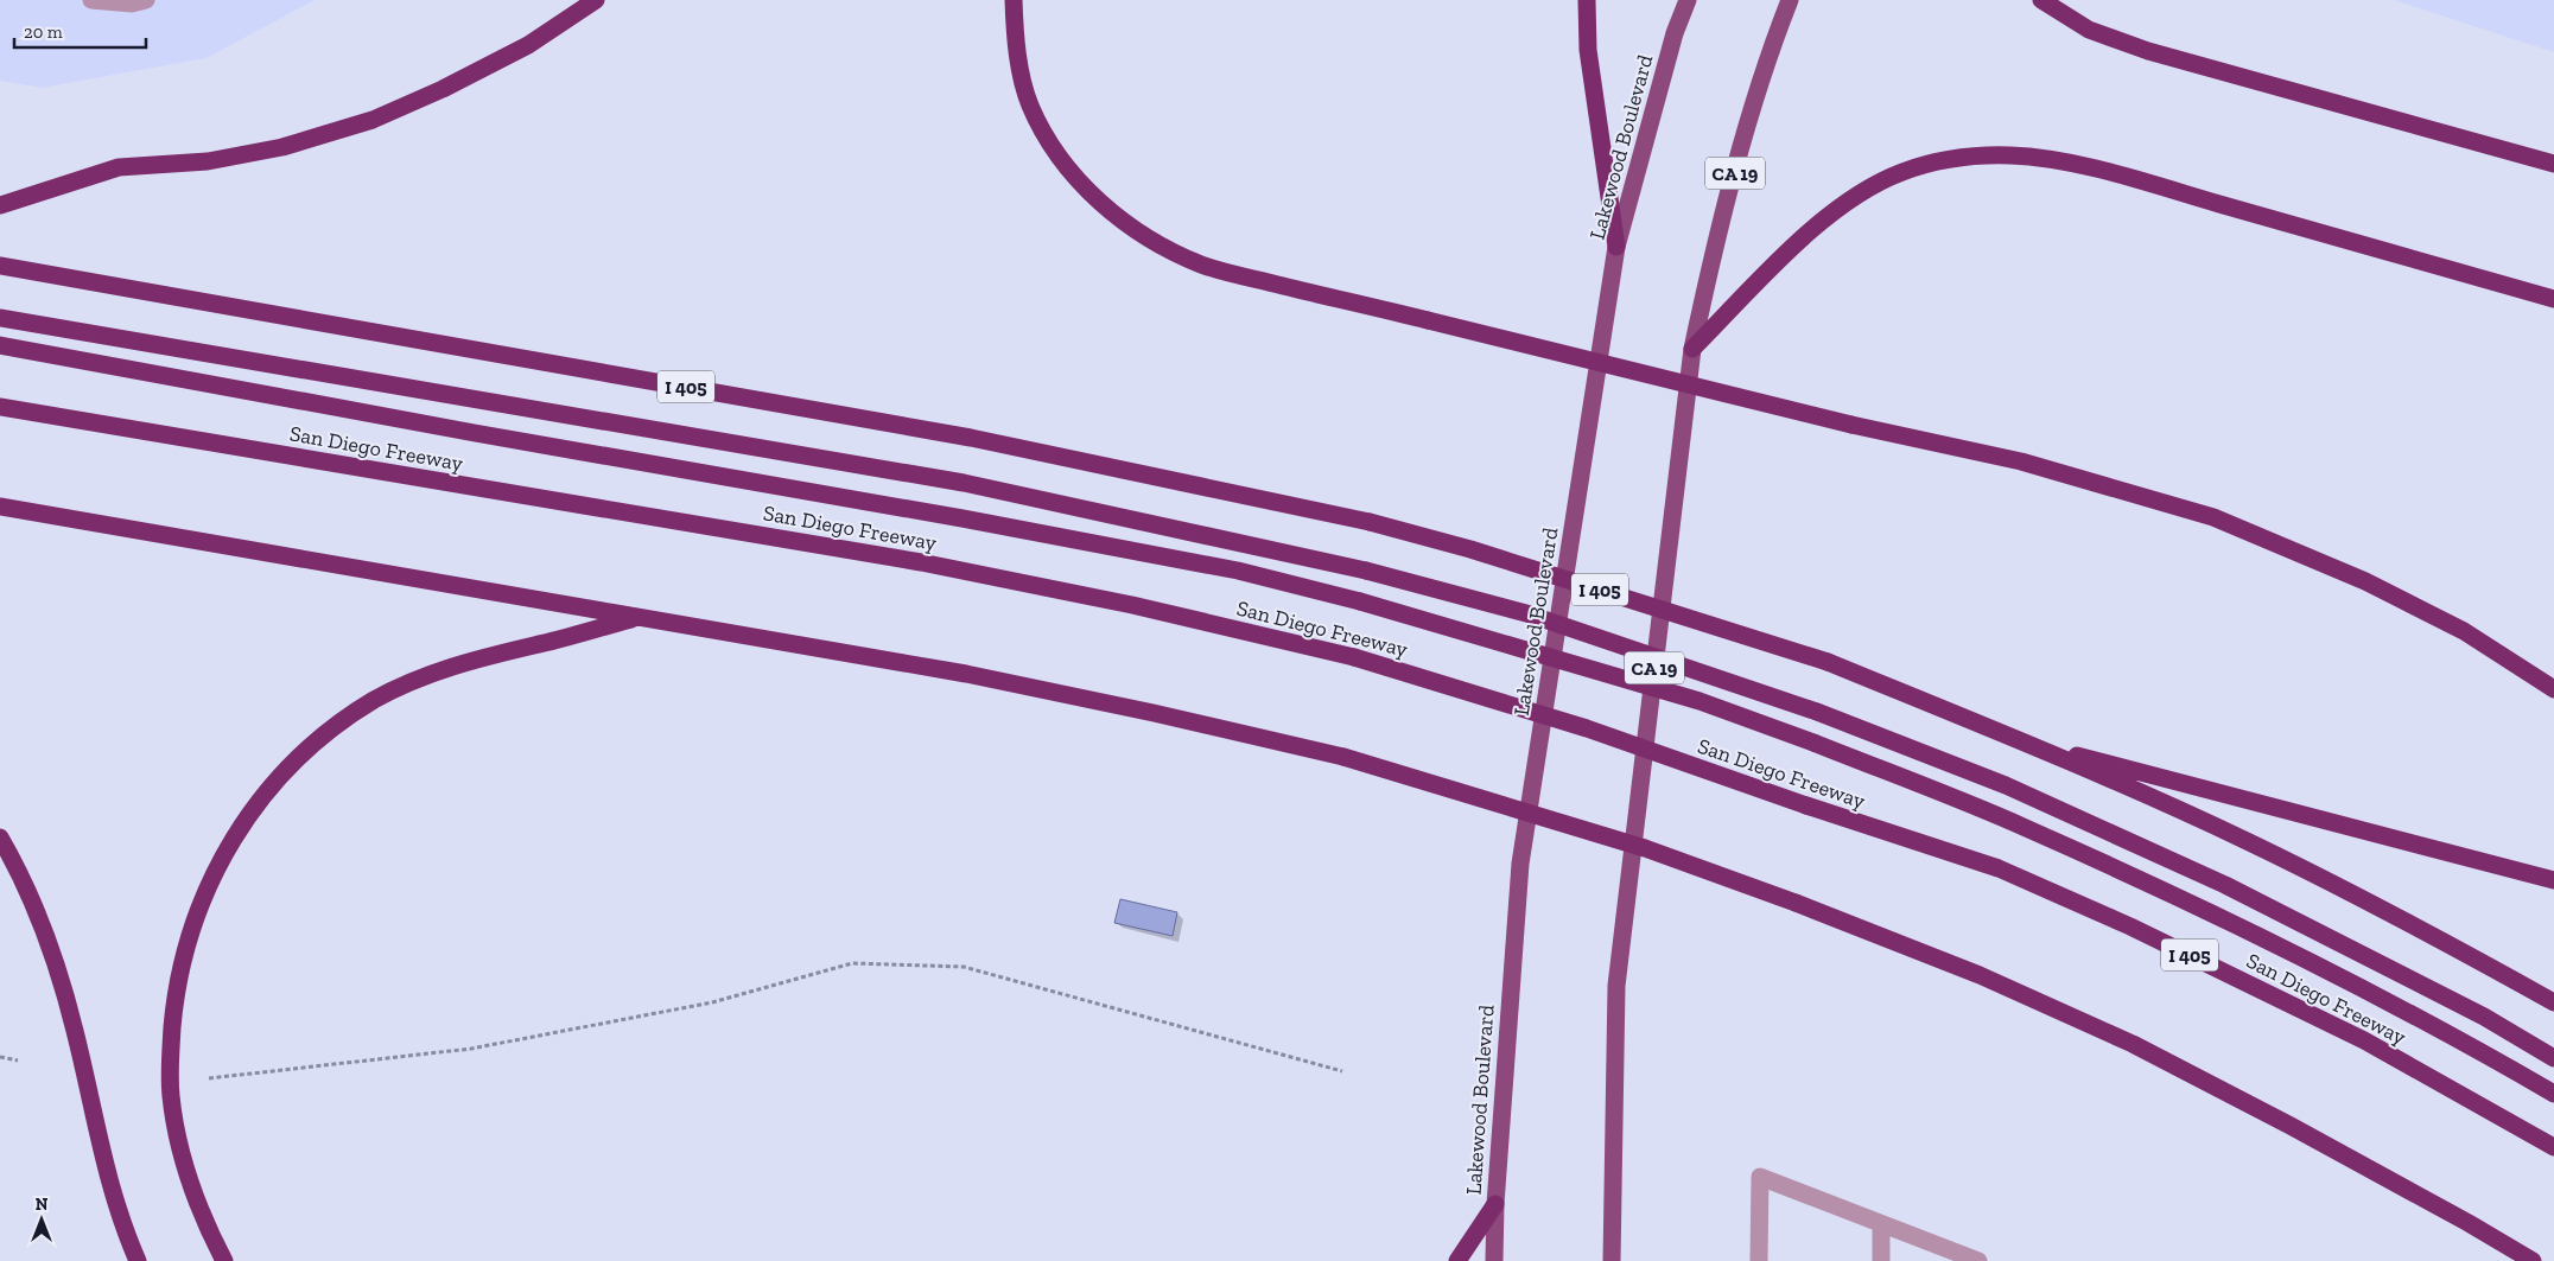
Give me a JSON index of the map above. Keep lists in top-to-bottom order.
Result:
{
  "streets": {
    "highway": ["I 405", "San Diego Freeway"],
    "main road": ["Lakewood Boulevard", "CA 19"]
  },
  "scale_bar": "20 m",
  "north": "top"
}
